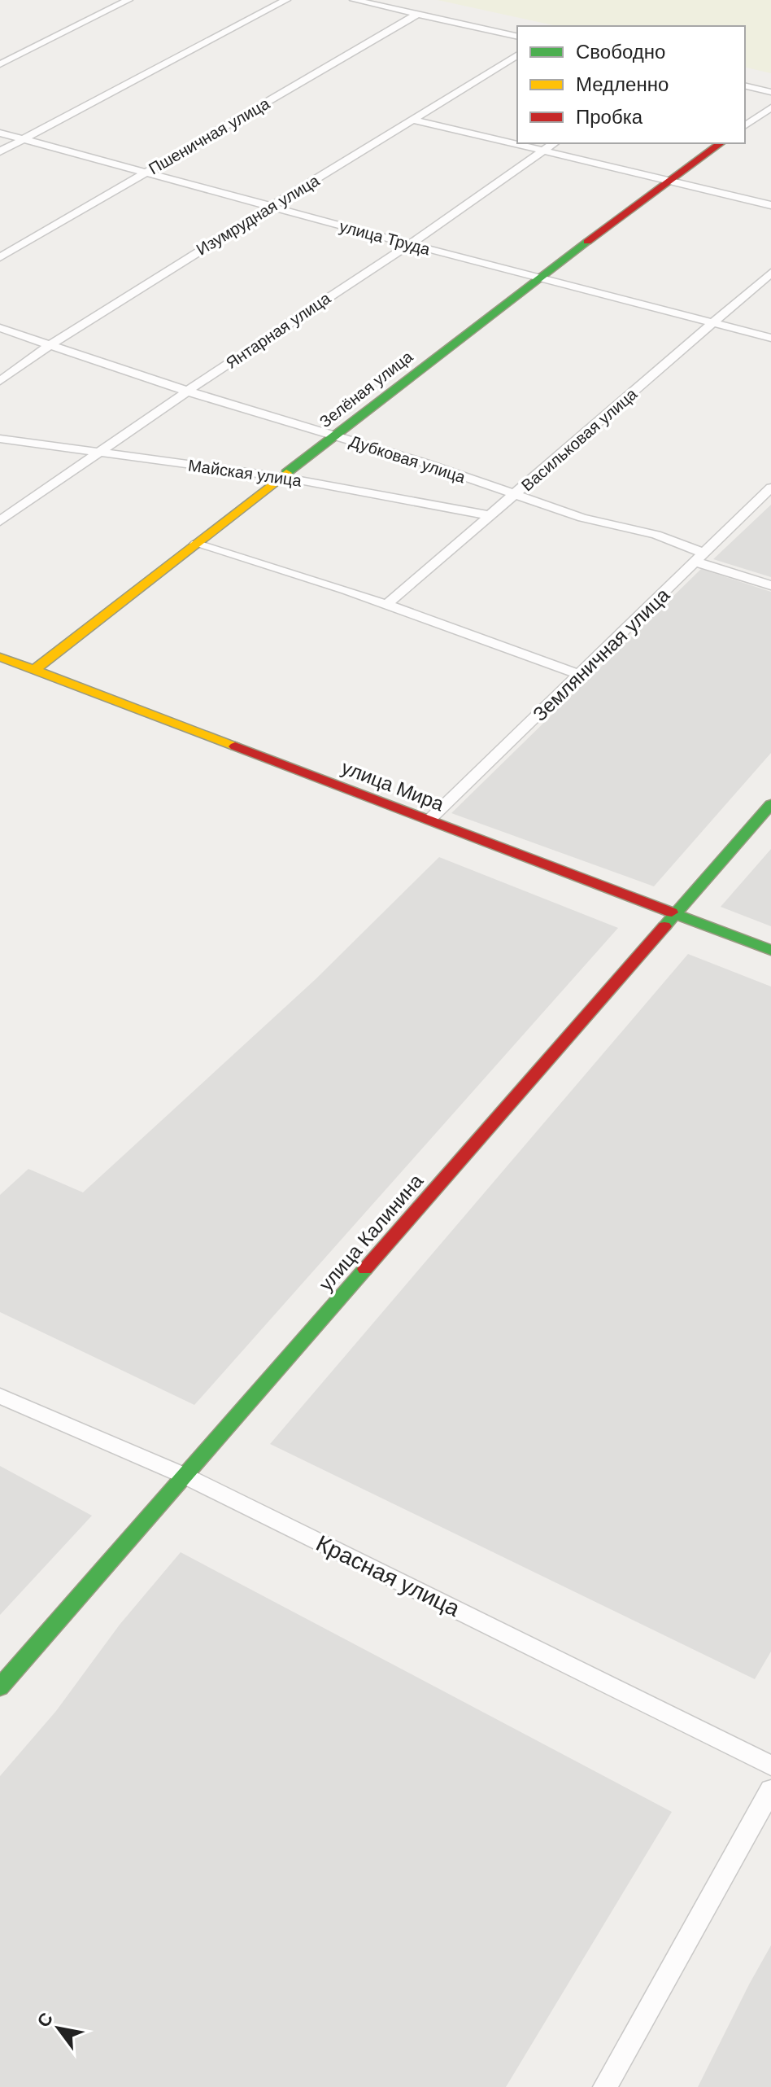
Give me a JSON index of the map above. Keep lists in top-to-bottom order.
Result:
{
  "streets": {
    "street": [
      "Пшеничная улица",
      "Изумрудная улица",
      "улица Труда",
      "Янтарная улица",
      "Зелёная улица",
      "Васильковая улица",
      "Дубковая улица",
      "Майская улица",
      "Земляничная улица",
      "улица Мира",
      "улица Калинина",
      "Красная улица"
    ]
  },
  "crossings": [
    ["Пшеничная улица", "улица Труда"],
    ["Изумрудная улица", "улица Труда"],
    ["Изумрудная улица", "Дубковая улица"],
    ["улица Труда", "Янтарная улица"],
    ["улица Труда", "Зелёная улица"],
    ["улица Труда", "Васильковая улица"],
    ["Янтарная улица", "Дубковая улица"],
    ["Янтарная улица", "Майская улица"],
    ["Зелёная улица", "Дубковая улица"],
    ["Зелёная улица", "Майская улица"],
    ["Зелёная улица", "улица Мира"],
    ["Васильковая улица", "Дубковая улица"],
    ["Васильковая улица", "Майская улица"],
    ["Дубковая улица", "Земляничная улица"],
    ["Земляничная улица", "улица Мира"],
    ["улица Мира", "улица Калинина"],
    ["улица Калинина", "Красная улица"]
  ],
  "legend": ["Свободно", "Медленно", "Пробка"],
  "north": "top left"
}
